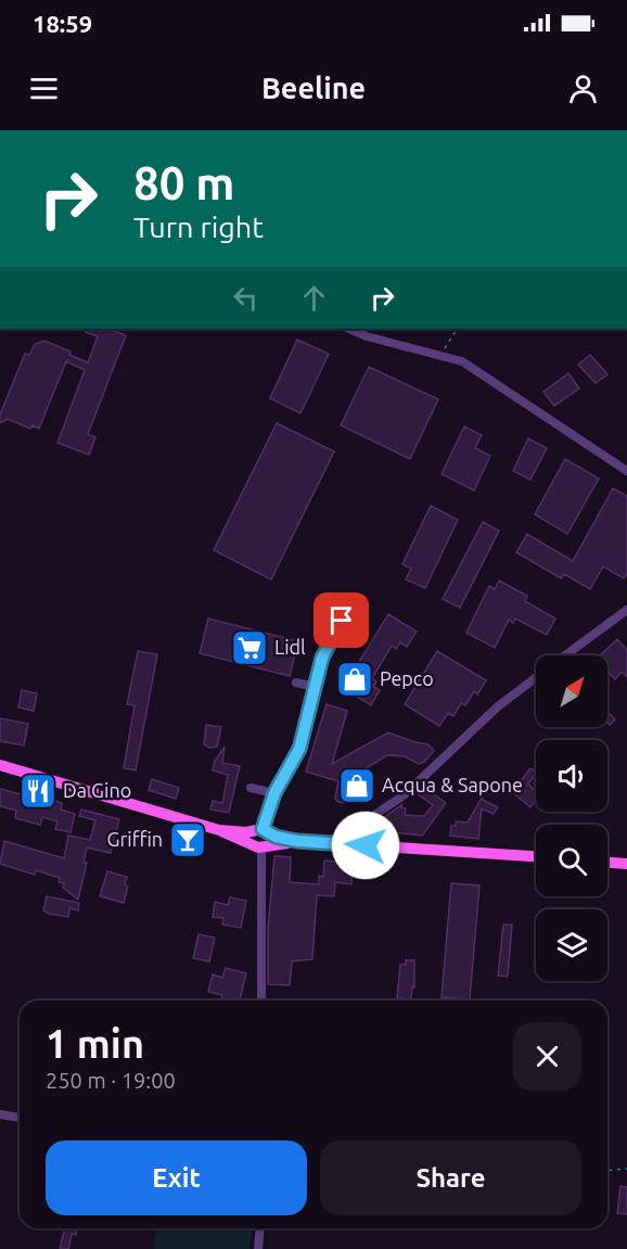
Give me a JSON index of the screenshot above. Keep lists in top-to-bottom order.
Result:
{
  "places": {
    "supermarket": ["Lidl"],
    "shop": ["Pepco", "Acqua & Sapone"],
    "restaurant": ["Da Gino"],
    "bar": ["Griffin"]
  },
  "north": "top right",
  "page": {
    "status": "18:59",
    "header": "Beeline",
    "turn": ["80 m", "Turn right"],
    "heading": ["1 min", "250 m · 19:00"],
    "buttons": ["Exit", "Share"]
  }
}
